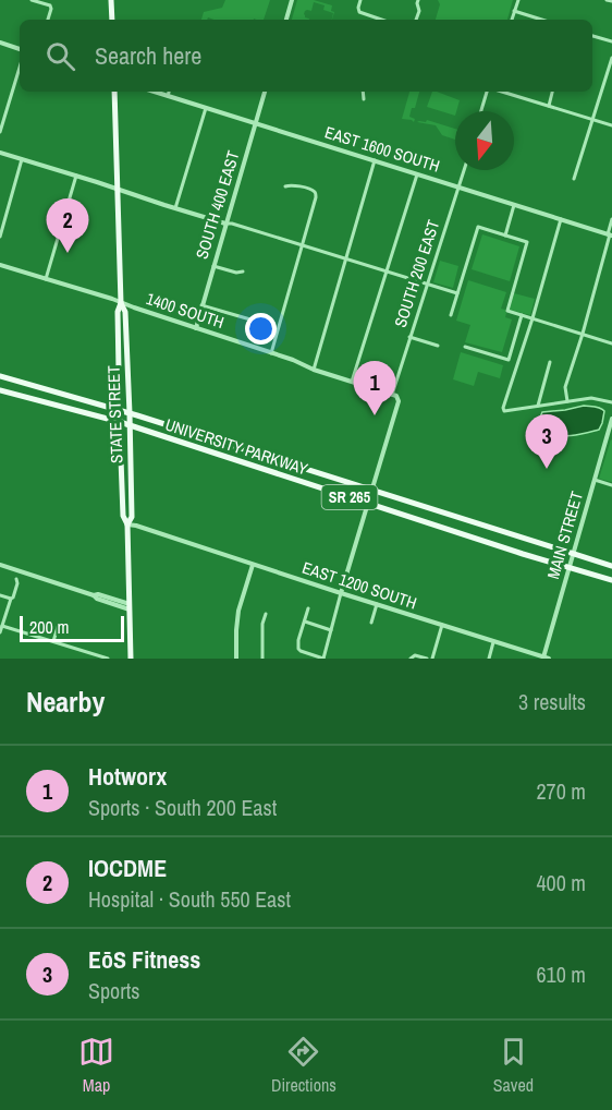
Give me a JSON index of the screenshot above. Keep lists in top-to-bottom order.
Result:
{
  "streets": {
    "main road": ["STATE STREET", "UNIVERSITY PARKWAY", "SR 265"],
    "street": [
      "EAST 1600 SOUTH",
      "SOUTH 400 EAST",
      "SOUTH 200 EAST",
      "1400 SOUTH",
      "MAIN STREET",
      "EAST 1200 SOUTH"
    ]
  },
  "crossings": [
    ["EAST 1600 SOUTH", "SOUTH 400 EAST"],
    ["EAST 1600 SOUTH", "SOUTH 200 EAST"],
    ["SOUTH 400 EAST", "1400 SOUTH"],
    ["SOUTH 200 EAST", "1400 SOUTH"],
    ["1400 SOUTH", "STATE STREET"],
    ["1400 SOUTH", "UNIVERSITY PARKWAY"],
    ["STATE STREET", "UNIVERSITY PARKWAY"],
    ["STATE STREET", "EAST 1200 SOUTH"],
    ["UNIVERSITY PARKWAY", "SR 265"],
    ["UNIVERSITY PARKWAY", "MAIN STREET"],
    ["SR 265", "MAIN STREET"],
    ["MAIN STREET", "EAST 1200 SOUTH"]
  ],
  "scale_bar": "200 m",
  "north": "bottom",
  "page": {
    "search": "Search here",
    "pins": ["2", "1", "3"],
    "scale": "200 m",
    "heading": ["Nearby", "3 results"],
    "list": [
      {
        "mark": "1",
        "name": "Hotworx",
        "note": "Sports · South 200 East",
        "value": "270 m"
      },
      {
        "mark": "2",
        "name": "IOCDME",
        "note": "Hospital · South 550 East",
        "value": "400 m"
      },
      {
        "mark": "3",
        "name": "EōS Fitness",
        "note": "Sports",
        "value": "610 m"
      }
    ],
    "nav": ["Map", "Directions", "Saved"]
  }
}
